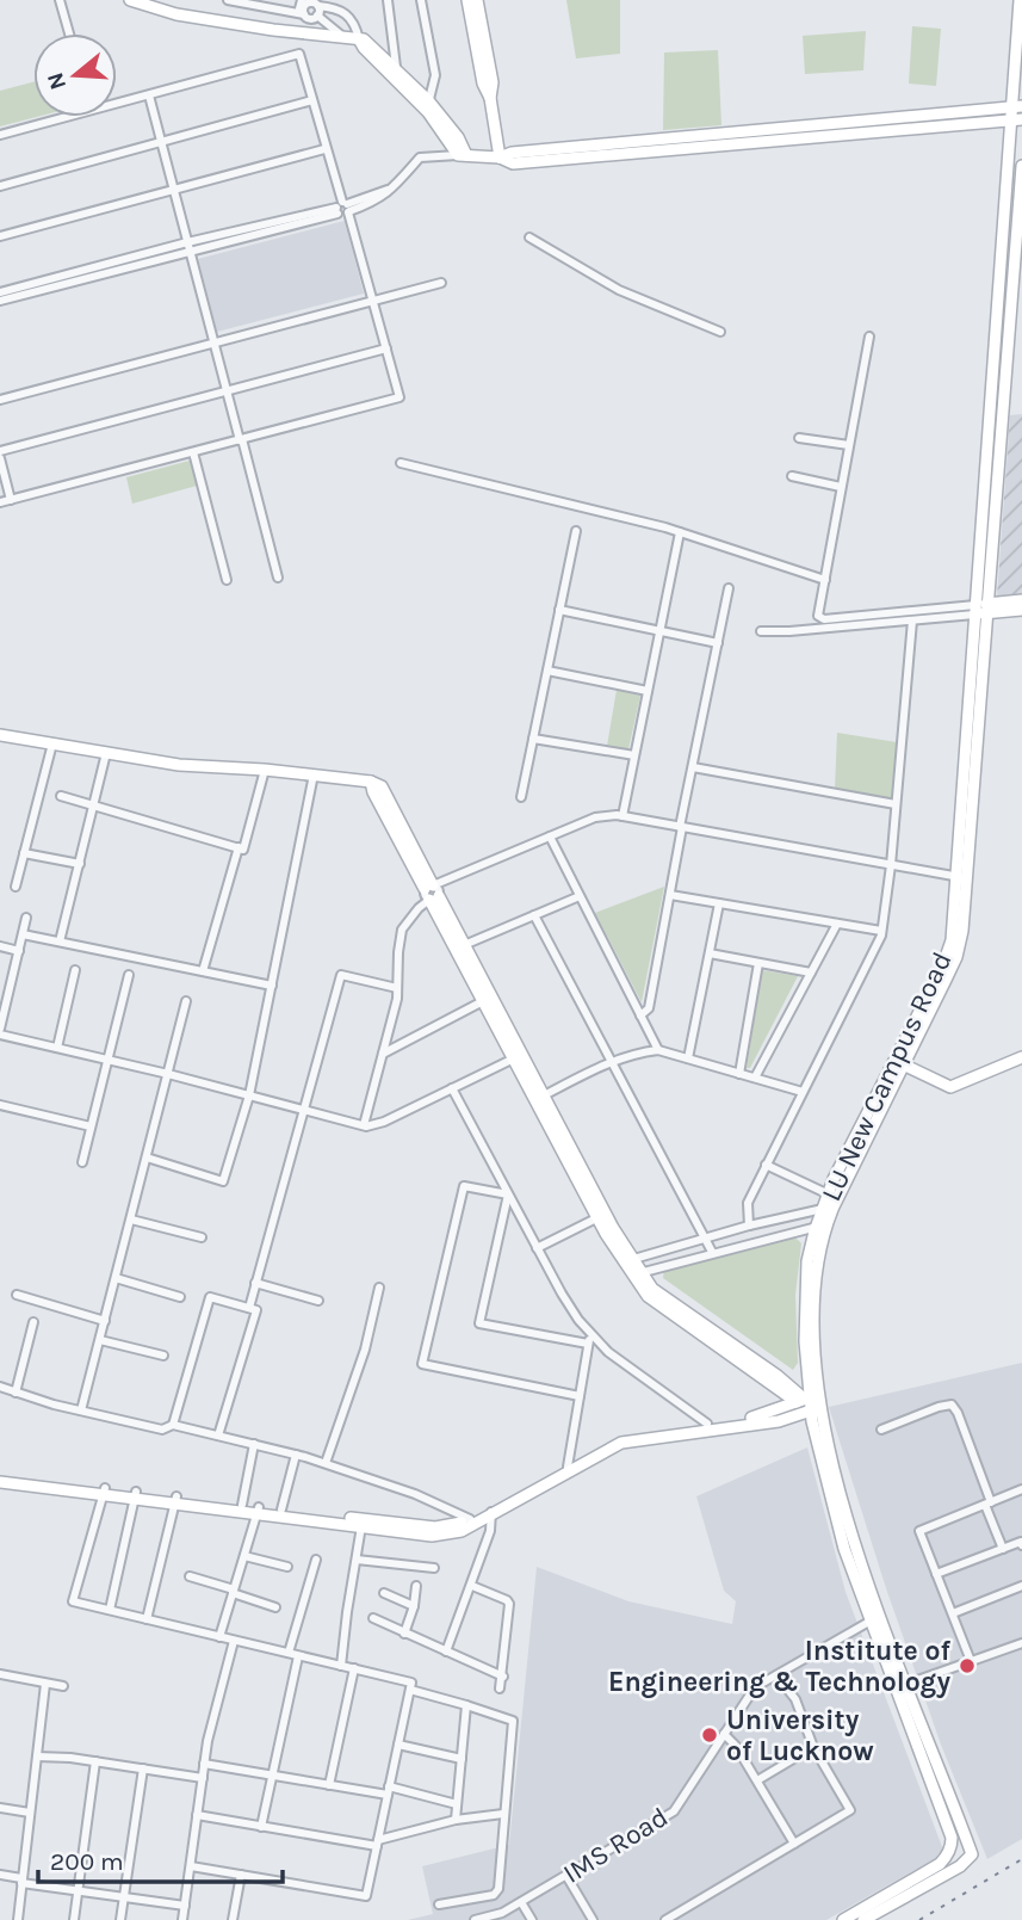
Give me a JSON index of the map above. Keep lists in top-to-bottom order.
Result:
{
  "streets": {
    "street": ["LU New Campus Road", "IMS Road"]
  },
  "crossings": [
    ["LU New Campus Road", "IMS Road"]
  ],
  "places": ["Institute of Engineering & Technology", "University of Lucknow"],
  "scale_bar": "200 m",
  "north": "left"
}
